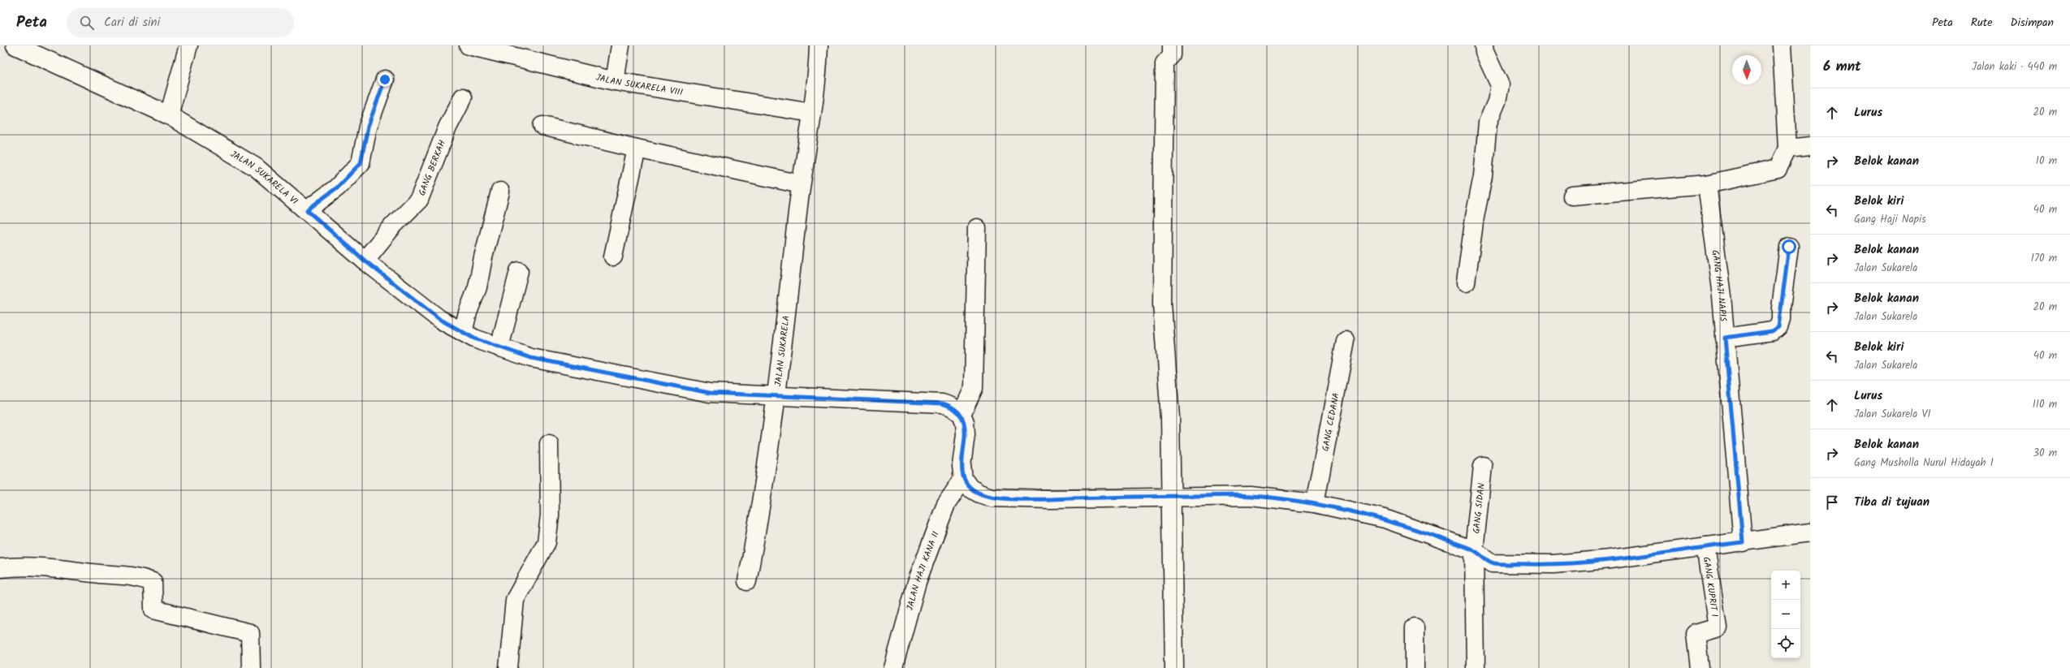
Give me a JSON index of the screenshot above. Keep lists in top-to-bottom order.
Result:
{
  "streets": {
    "street": [
      "JALAN SUKARELA VIII",
      "GANG BERKAH",
      "JALAN SUKARELA VI",
      "GANG HAJI NAPIS",
      "JALAN SUKARELA",
      "GANG CEDANA",
      "GANG SIDAN",
      "JALAN HAJI KANA II",
      "GANG KUPRIT I"
    ]
  },
  "crossings": [
    ["JALAN SUKARELA VIII", "JALAN SUKARELA"],
    ["GANG BERKAH", "JALAN SUKARELA VI"],
    ["JALAN SUKARELA VI", "JALAN SUKARELA"]
  ],
  "north": "bottom",
  "page": {
    "header": "Peta",
    "search": "Cari di sini",
    "nav": ["Peta", "Rute", "Disimpan"],
    "heading": ["6 mnt", "Jalan kaki · 440 m"],
    "list": [
      ["Lurus", "20 m"],
      ["Belok kanan", "10 m"],
      ["Belok kiri", "Gang Haji Napis", "40 m"],
      ["Belok kanan", "Jalan Sukarela", "170 m"],
      ["Belok kanan", "Jalan Sukarela", "20 m"],
      ["Belok kiri", "Jalan Sukarela", "40 m"],
      ["Lurus", "Jalan Sukarela VI", "110 m"],
      ["Belok kanan", "Gang Musholla Nurul Hidayah I", "30 m"],
      "Tiba di tujuan"
    ],
    "map_buttons": ["+", "−"]
  }
}
